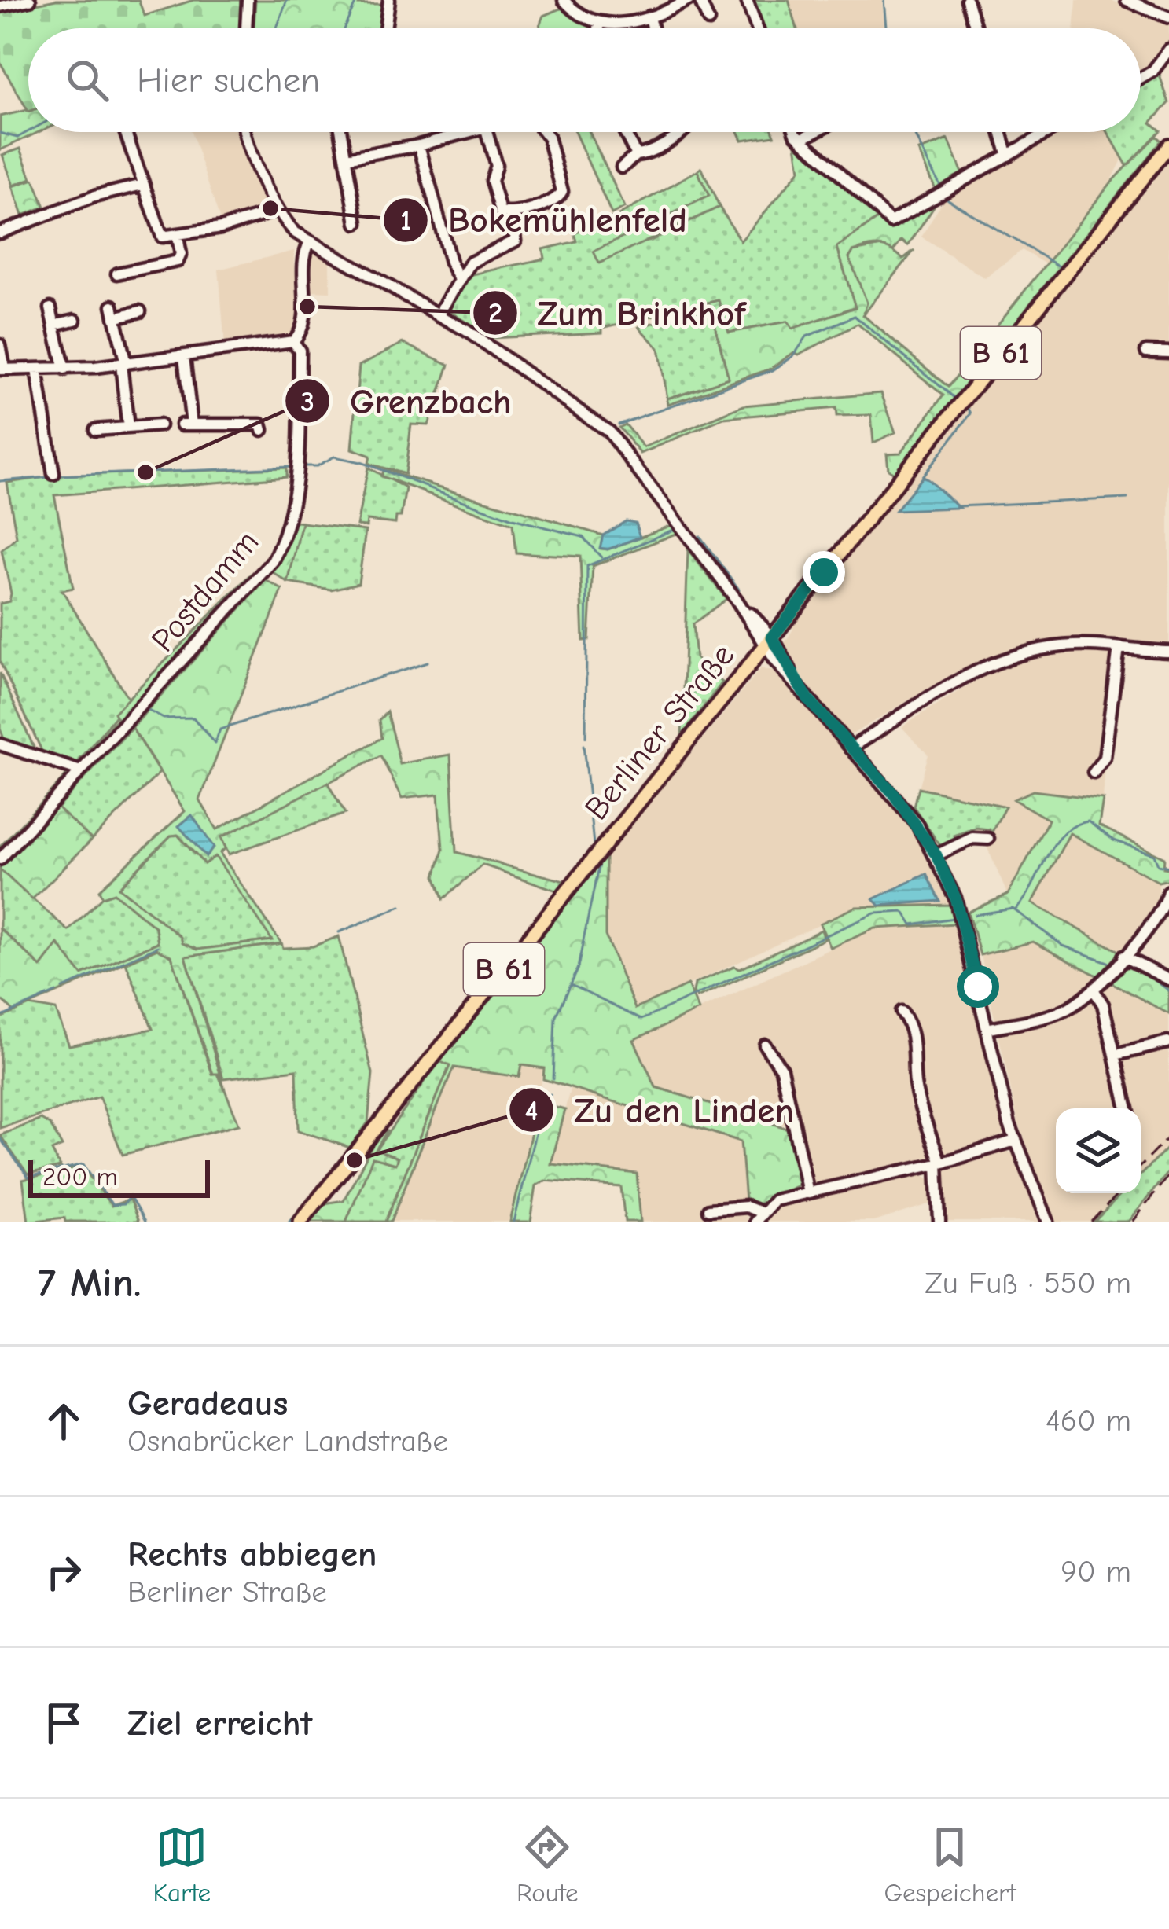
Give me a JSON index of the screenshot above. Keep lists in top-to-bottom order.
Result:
{
  "streets": {
    "main road": ["B 61", "Berliner Straße"],
    "street": ["Postdamm"]
  },
  "places": [
    "Bokemühlenfeld",
    "Zum Brinkhof",
    "Grenzbach",
    "Zu den Linden"
  ],
  "scale_bar": "200 m",
  "page": {
    "search": "Hier suchen",
    "scale": "200 m",
    "heading": ["7 Min.", "Zu Fuß · 550 m"],
    "list": [
      ["Geradeaus", "Osnabrücker Landstraße", "460 m"],
      ["Rechts abbiegen", "Berliner Straße", "90 m"],
      "Ziel erreicht"
    ],
    "nav": ["Karte", "Route", "Gespeichert"]
  }
}
